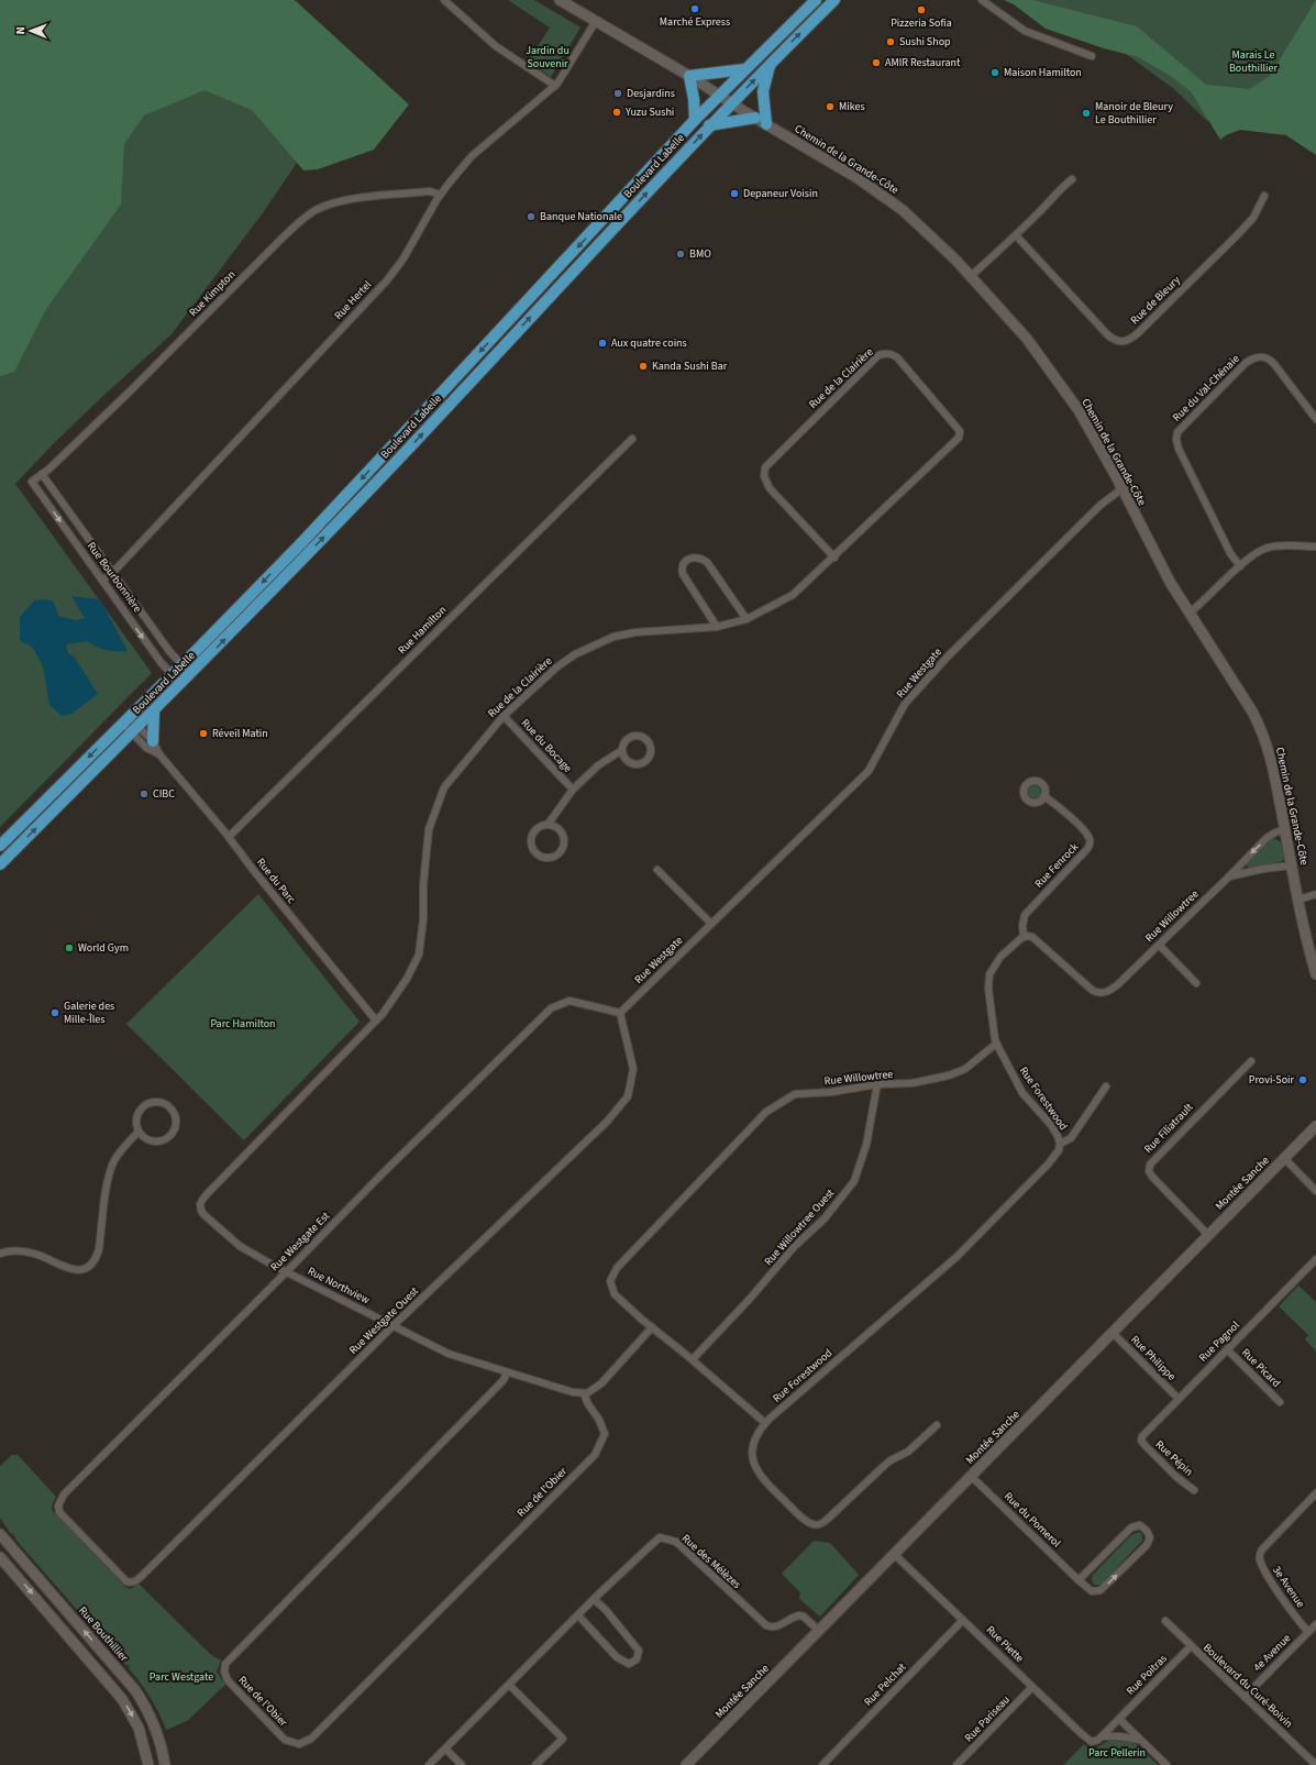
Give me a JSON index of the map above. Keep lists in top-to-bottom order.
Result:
{
  "streets": {
    "main road": ["Boulevard Labelle"],
    "street": [
      "Chemin de la Grande-Côte",
      "Rue Kimpton",
      "Rue Hertel",
      "Rue de Bleury",
      "Rue de la Clairière",
      "Rue du Val-Chênaie",
      "Rue Bourbonnière",
      "Rue Hamilton",
      "Rue Westgate",
      "Rue du Bocage",
      "Rue Fenrock",
      "Rue du Parc",
      "Rue Willowtree",
      "Rue Forestwood",
      "Rue Filiatrault",
      "Montée Sanche",
      "Rue Willowtree Ouest",
      "Rue Westgate Est",
      "Rue Northview",
      "Rue Westgate Ouest",
      "Rue Pagnol",
      "Rue Philippe",
      "Rue Picard",
      "Rue Pépin",
      "Rue de l'Obier",
      "Rue du Pomerol",
      "Rue des Mélèzes",
      "3e Avenue",
      "Rue Bouthillier",
      "Rue Piette",
      "4e Avenue",
      "Rue Poitras",
      "Rue Pelchat",
      "Boulevard du Curé-Boivin",
      "Rue Pariseau"
    ]
  },
  "crossings": [
    ["Chemin de la Grande-Côte", "Boulevard Labelle"],
    ["Chemin de la Grande-Côte", "Rue Hertel"],
    ["Chemin de la Grande-Côte", "Rue Westgate"],
    ["Chemin de la Grande-Côte", "Rue Willowtree"],
    ["Boulevard Labelle", "Rue Bourbonnière"],
    ["Boulevard Labelle", "Rue du Parc"],
    ["Rue Kimpton", "Rue Hertel"],
    ["Rue Kimpton", "Rue Bourbonnière"],
    ["Rue Hertel", "Rue Bourbonnière"],
    ["Rue de la Clairière", "Rue du Bocage"],
    ["Rue de la Clairière", "Rue du Parc"],
    ["Rue de la Clairière", "Rue Northview"],
    ["Rue Hamilton", "Rue du Parc"],
    ["Rue Westgate", "Rue Westgate Est"],
    ["Rue Westgate", "Rue Westgate Ouest"],
    ["Rue Fenrock", "Rue Willowtree"],
    ["Rue du Parc", "Rue Northview"],
    ["Rue Willowtree", "Rue Forestwood"],
    ["Rue Willowtree", "Rue Willowtree Ouest"],
    ["Rue Filiatrault", "Montée Sanche"],
    ["Montée Sanche", "Rue Philippe"],
    ["Montée Sanche", "Rue du Pomerol"],
    ["Montée Sanche", "Rue des Mélèzes"],
    ["Montée Sanche", "Rue Piette"],
    ["Rue Westgate Est", "Rue Northview"],
    ["Rue Westgate Est", "Rue Westgate Ouest"],
    ["Rue Northview", "Rue Westgate Ouest"],
    ["Rue Northview", "Rue de l'Obier"],
    ["Rue Pagnol", "Rue Philippe"],
    ["Rue Pagnol", "Rue Picard"],
    ["Rue Pagnol", "Rue Pépin"],
    ["3e Avenue", "4e Avenue"],
    ["Rue Piette", "Rue Pelchat"],
    ["Rue Piette", "Rue Pariseau"],
    ["4e Avenue", "Boulevard du Curé-Boivin"],
    ["Rue Poitras", "Boulevard du Curé-Boivin"]
  ],
  "parks": [
    "Jardin du Souvenir",
    "Marais Le Bouthillier",
    "Parc Hamilton",
    "Parc Westgate",
    "Parc Pellerin"
  ],
  "places": [
    "Marché Express",
    "Pizzeria Sofia",
    "Sushi Shop",
    "AMIR Restaurant",
    "Maison Hamilton",
    "Desjardins",
    "Mikes",
    "Yuzu Sushi",
    "Manoir de Bleury Le Bouthillier",
    "Depaneur Voisin",
    "Banque Nationale",
    "BMO",
    "Aux quatre coins",
    "Kanda Sushi Bar",
    "Réveil Matin",
    "CIBC",
    "World Gym",
    "Galerie des Mille-Îles",
    "Provi-Soir"
  ],
  "north": "left"
}
